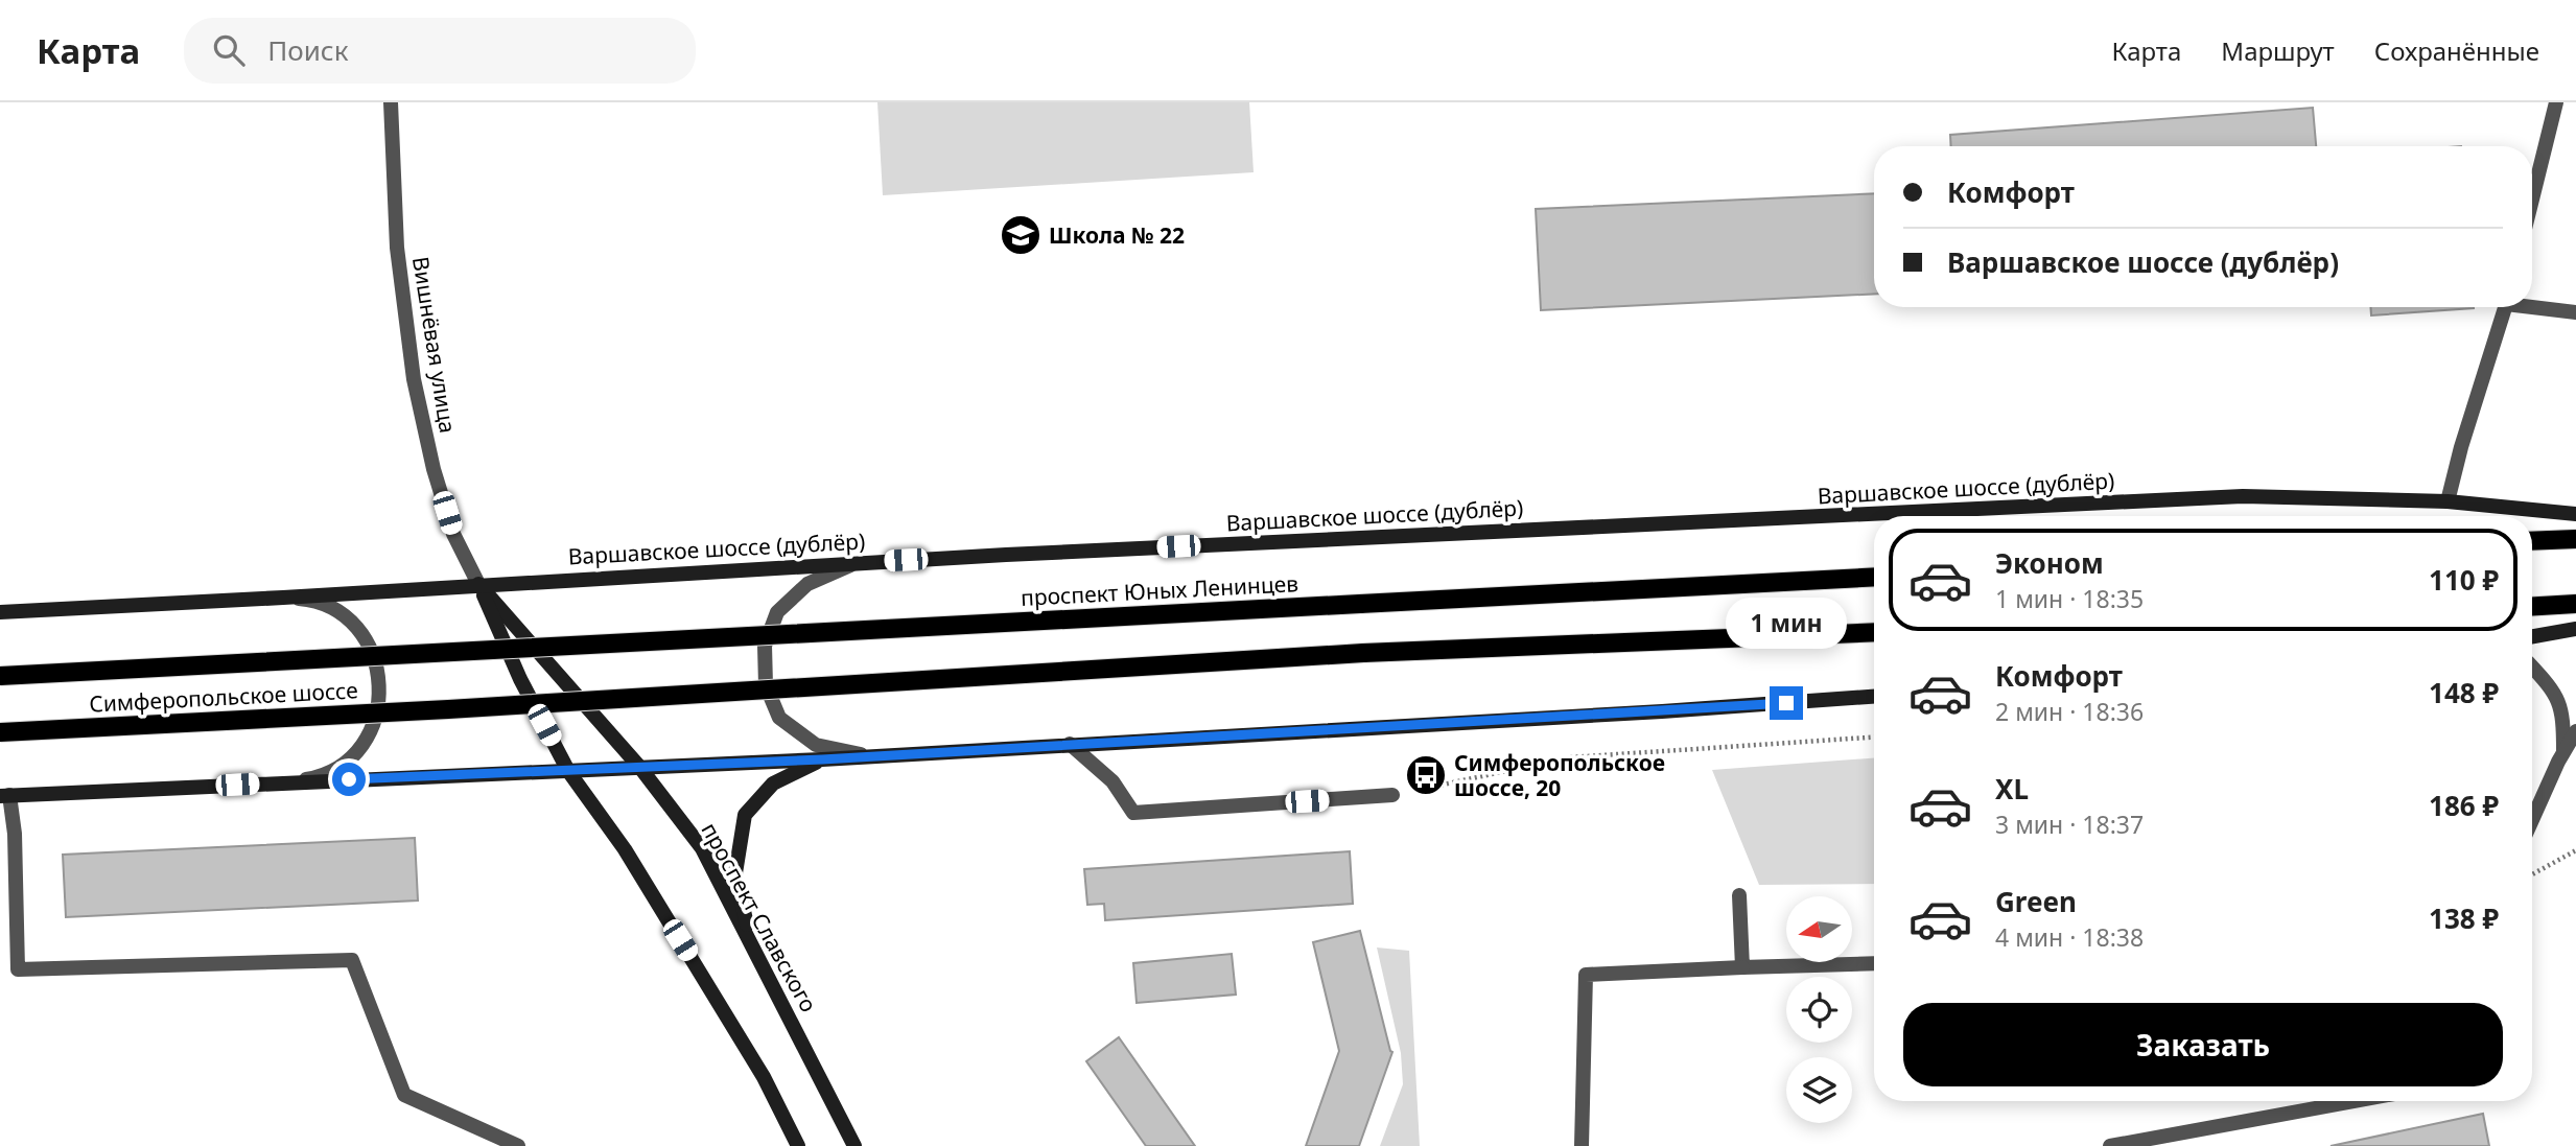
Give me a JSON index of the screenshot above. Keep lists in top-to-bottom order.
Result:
{
  "streets": {
    "main road": [
      "Варшавское шоссе (дублёр)",
      "проспект Юных Ленинцев",
      "Симферопольское шоссе",
      "проспект Славского"
    ],
    "street": ["Вишнёвая улица"]
  },
  "crossings": [
    ["Вишнёвая улица", "Варшавское шоссе (дублёр)"],
    ["Вишнёвая улица", "проспект Славского"],
    ["Варшавское шоссе (дублёр)", "проспект Славского"],
    ["проспект Юных Ленинцев", "Симферопольское шоссе"]
  ],
  "places": {
    "school or university": ["Школа № 22"],
    "bus stop": ["Симферопольское шоссе, 20"]
  },
  "north": "left",
  "page": {
    "header": "Карта",
    "search": "Поиск",
    "nav": ["Карта", "Маршрут", "Сохранённые"],
    "banner": ["Комфорт", "Варшавское шоссе (дублёр)"],
    "list": [
      {
        "name": "Эконом",
        "note": "1 мин · 18:35",
        "value": "110 ₽"
      },
      {
        "name": "Комфорт",
        "note": "2 мин · 18:36",
        "value": "148 ₽"
      },
      {
        "name": "XL",
        "note": "3 мин · 18:37",
        "value": "186 ₽"
      },
      {
        "name": "Green",
        "note": "4 мин · 18:38",
        "value": "138 ₽"
      }
    ],
    "bubble": "1 мин",
    "buttons": "Заказать"
  }
}
